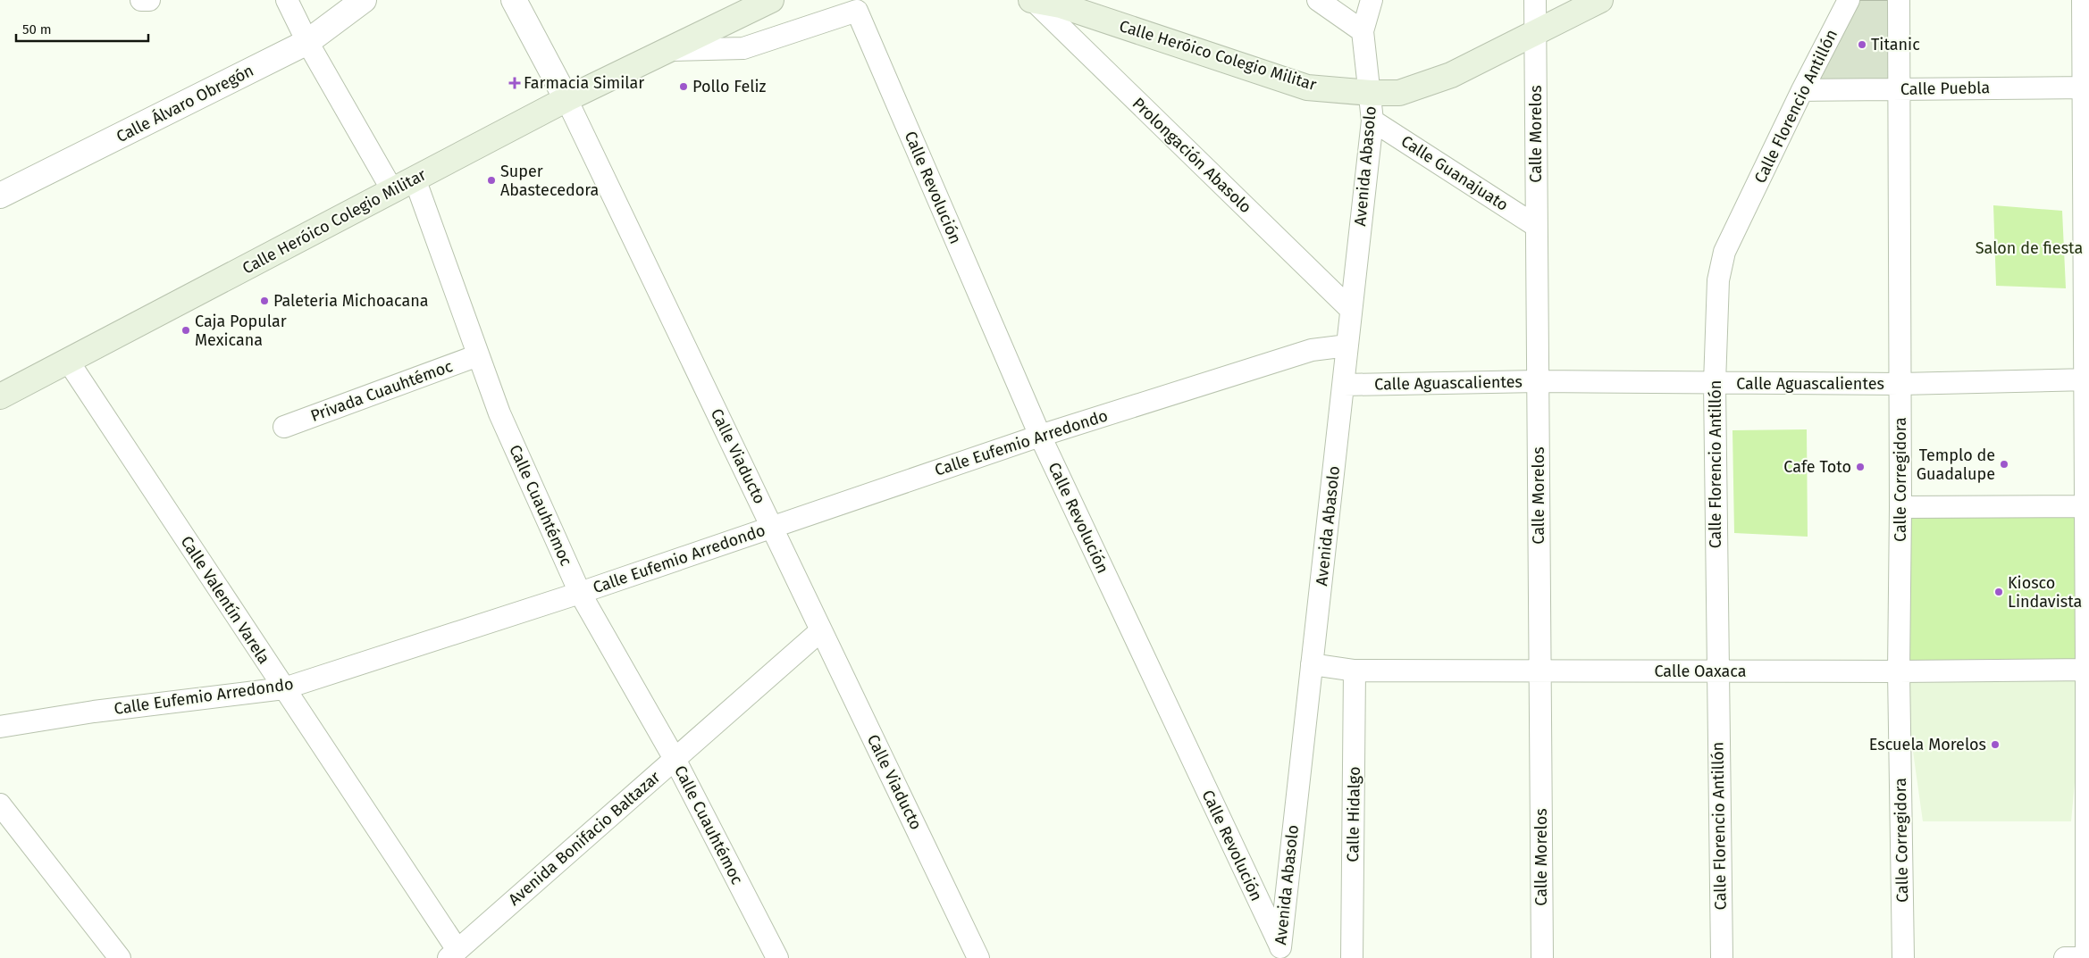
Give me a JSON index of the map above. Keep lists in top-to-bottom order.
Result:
{
  "streets": {
    "main road": ["Calle Heróico Colegio Militar"],
    "street": [
      "Calle Puebla",
      "Calle Álvaro Obregón",
      "Calle Florencio Antillón",
      "Calle Morelos",
      "Prolongación Abasolo",
      "Avenida Abasolo",
      "Calle Guanajuato",
      "Calle Revolución",
      "Calle Aguascalientes",
      "Privada Cuauhtémoc",
      "Calle Eufemio Arredondo",
      "Calle Viaducto",
      "Calle Corregidora",
      "Calle Cuauhtémoc",
      "Calle Valentín Varela",
      "Calle Oaxaca",
      "Calle Hidalgo",
      "Avenida Bonifacio Baltazar"
    ]
  },
  "crossings": [
    ["Calle Heróico Colegio Militar", "Calle Morelos"],
    ["Calle Heróico Colegio Militar", "Prolongación Abasolo"],
    ["Calle Heróico Colegio Militar", "Avenida Abasolo"],
    ["Calle Heróico Colegio Militar", "Calle Revolución"],
    ["Calle Heróico Colegio Militar", "Calle Viaducto"],
    ["Calle Heróico Colegio Militar", "Calle Cuauhtémoc"],
    ["Calle Heróico Colegio Militar", "Calle Valentín Varela"],
    ["Calle Puebla", "Calle Florencio Antillón"],
    ["Calle Puebla", "Calle Corregidora"],
    ["Calle Florencio Antillón", "Calle Aguascalientes"],
    ["Calle Florencio Antillón", "Calle Oaxaca"],
    ["Calle Morelos", "Calle Guanajuato"],
    ["Calle Morelos", "Calle Aguascalientes"],
    ["Calle Morelos", "Calle Oaxaca"],
    ["Prolongación Abasolo", "Avenida Abasolo"],
    ["Avenida Abasolo", "Calle Guanajuato"],
    ["Avenida Abasolo", "Calle Revolución"],
    ["Avenida Abasolo", "Calle Aguascalientes"],
    ["Avenida Abasolo", "Calle Eufemio Arredondo"],
    ["Avenida Abasolo", "Calle Oaxaca"],
    ["Calle Revolución", "Calle Eufemio Arredondo"],
    ["Calle Aguascalientes", "Calle Corregidora"],
    ["Privada Cuauhtémoc", "Calle Cuauhtémoc"],
    ["Calle Eufemio Arredondo", "Calle Viaducto"],
    ["Calle Eufemio Arredondo", "Calle Cuauhtémoc"],
    ["Calle Eufemio Arredondo", "Calle Valentín Varela"],
    ["Calle Viaducto", "Avenida Bonifacio Baltazar"],
    ["Calle Corregidora", "Calle Oaxaca"],
    ["Calle Cuauhtémoc", "Avenida Bonifacio Baltazar"],
    ["Calle Valentín Varela", "Avenida Bonifacio Baltazar"],
    ["Calle Oaxaca", "Calle Hidalgo"]
  ],
  "parks": ["Salon de fiesta"],
  "places": {
    "other": [
      "Titanic",
      "Pollo Feliz",
      "Super Abastecedora",
      "Paleteria Michoacana",
      "Caja Popular Mexicana",
      "Templo de Guadalupe",
      "Cafe Toto",
      "Kiosco Lindavista",
      "Escuela Morelos"
    ],
    "health": ["Farmacia Similar"]
  },
  "scale_bar": "50 m"
}
